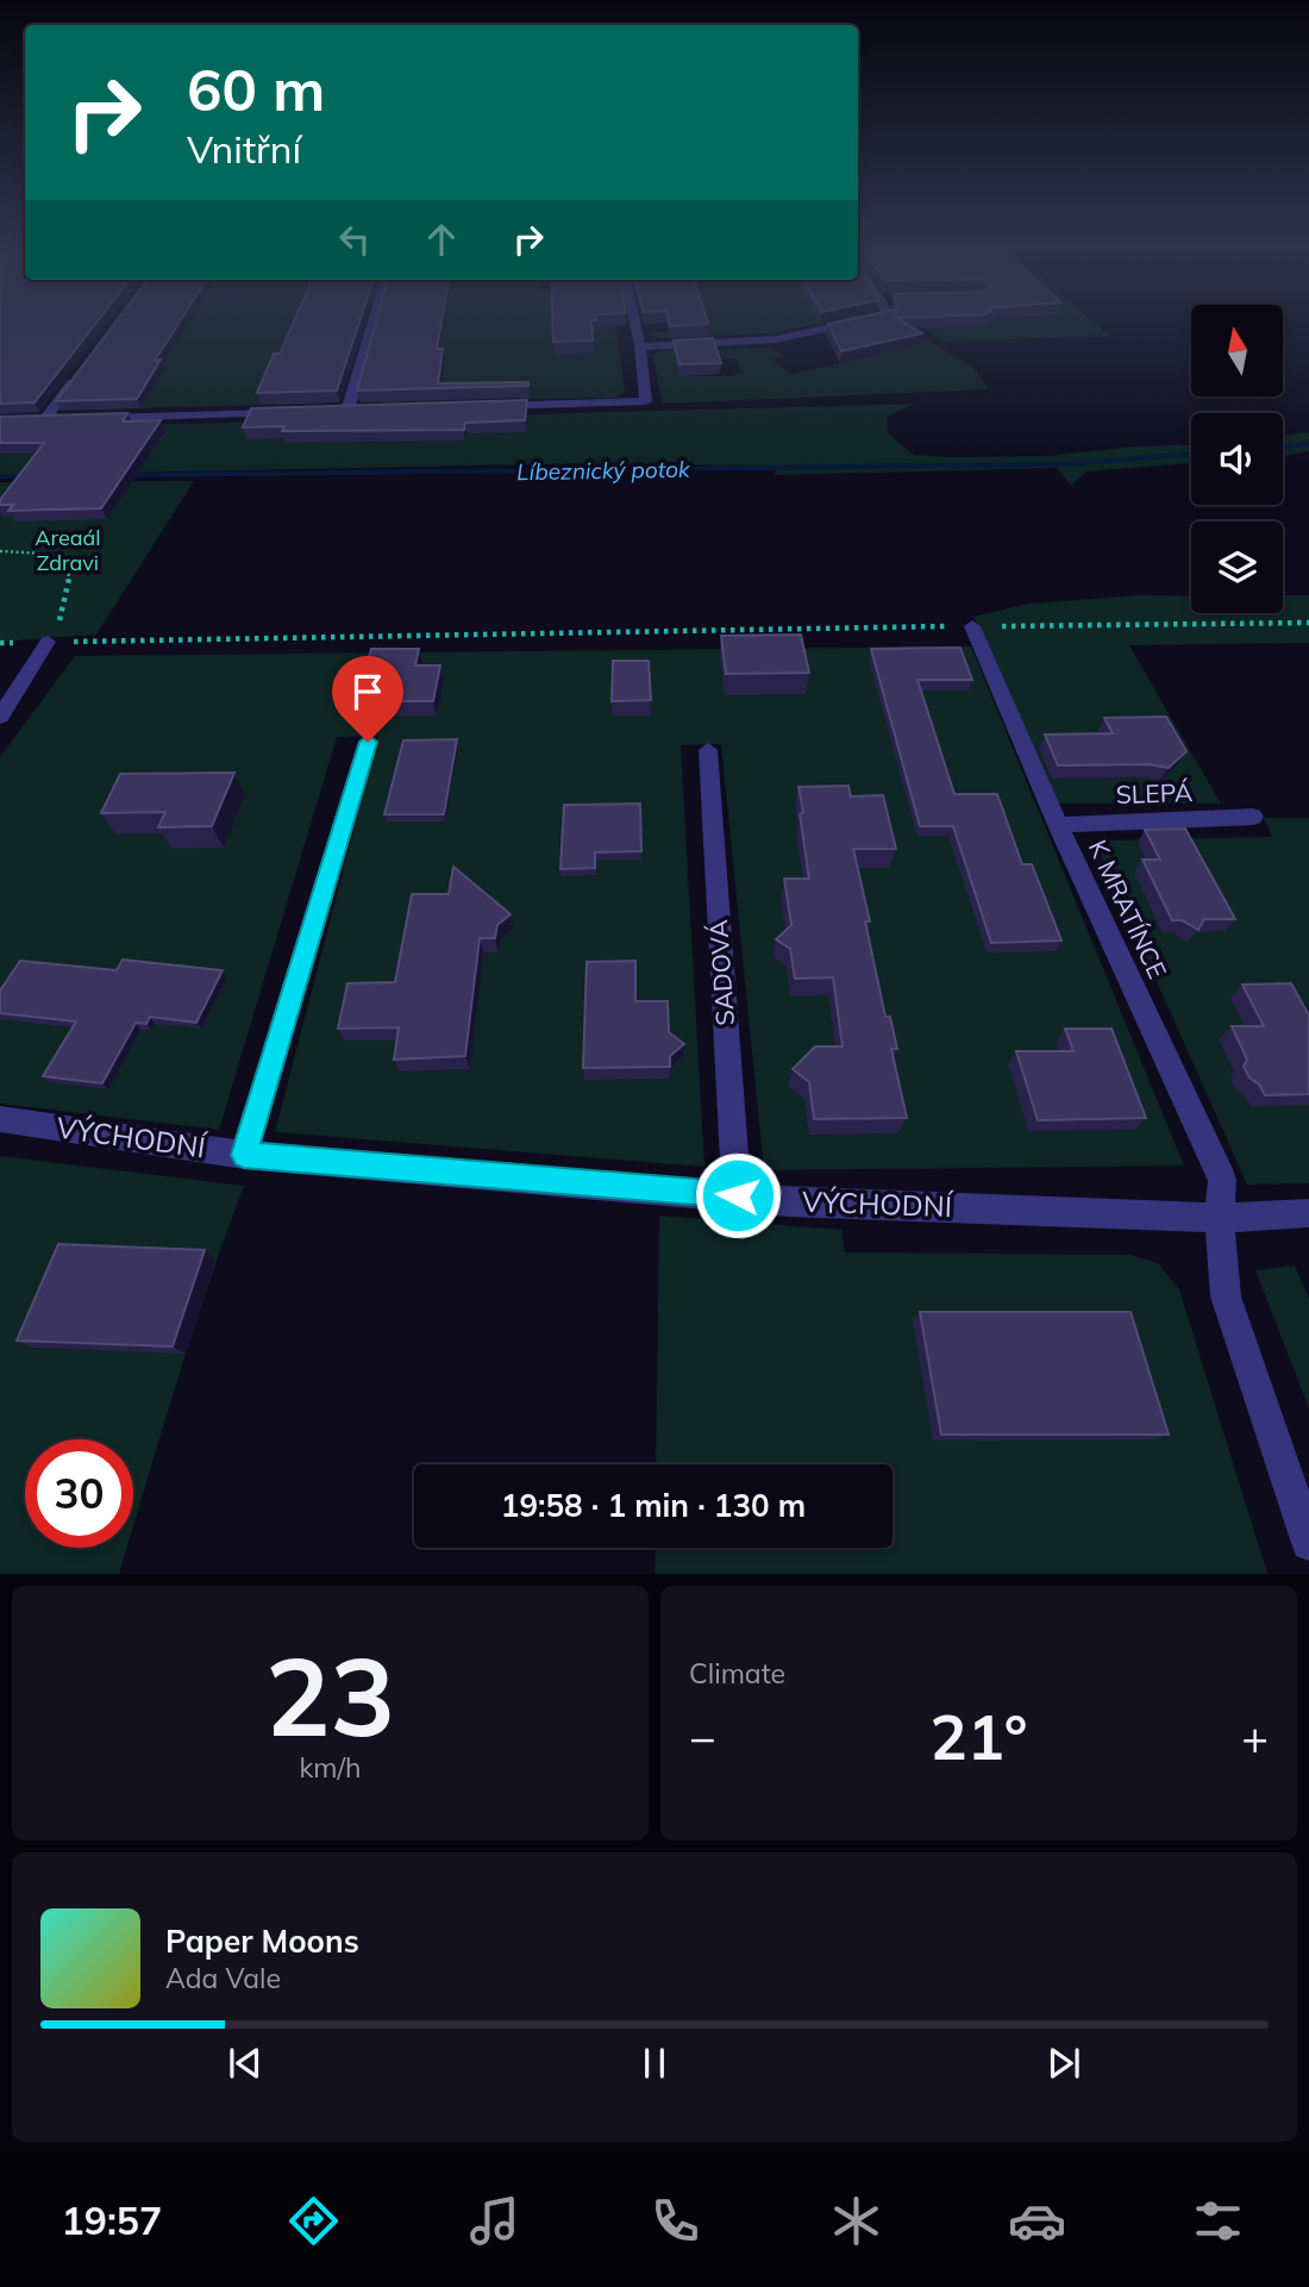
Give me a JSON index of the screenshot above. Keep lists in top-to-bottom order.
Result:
{
  "streets": {
    "street": [
      "SLEPÁ",
      "K MRATÍNCE",
      "SADOVÁ",
      "VÝCHODNÍ"
    ]
  },
  "crossings": [
    ["SLEPÁ", "K MRATÍNCE"],
    ["K MRATÍNCE", "VÝCHODNÍ"],
    ["SADOVÁ", "VÝCHODNÍ"]
  ],
  "water": ["Líbeznický potok"],
  "parks": ["Areaál Zdravi"],
  "north": "top",
  "page": {
    "turn": ["60 m", "Vnitřní"],
    "limit": "30",
    "trip": "19:58 · 1 min · 130 m",
    "tile": [
      ["23", "km/h"],
      "Climate"
    ],
    "heat": ["−", "21°", "+"],
    "song": ["Paper Moons", "Ada Vale"],
    "tabs": "19:57"
  }
}
